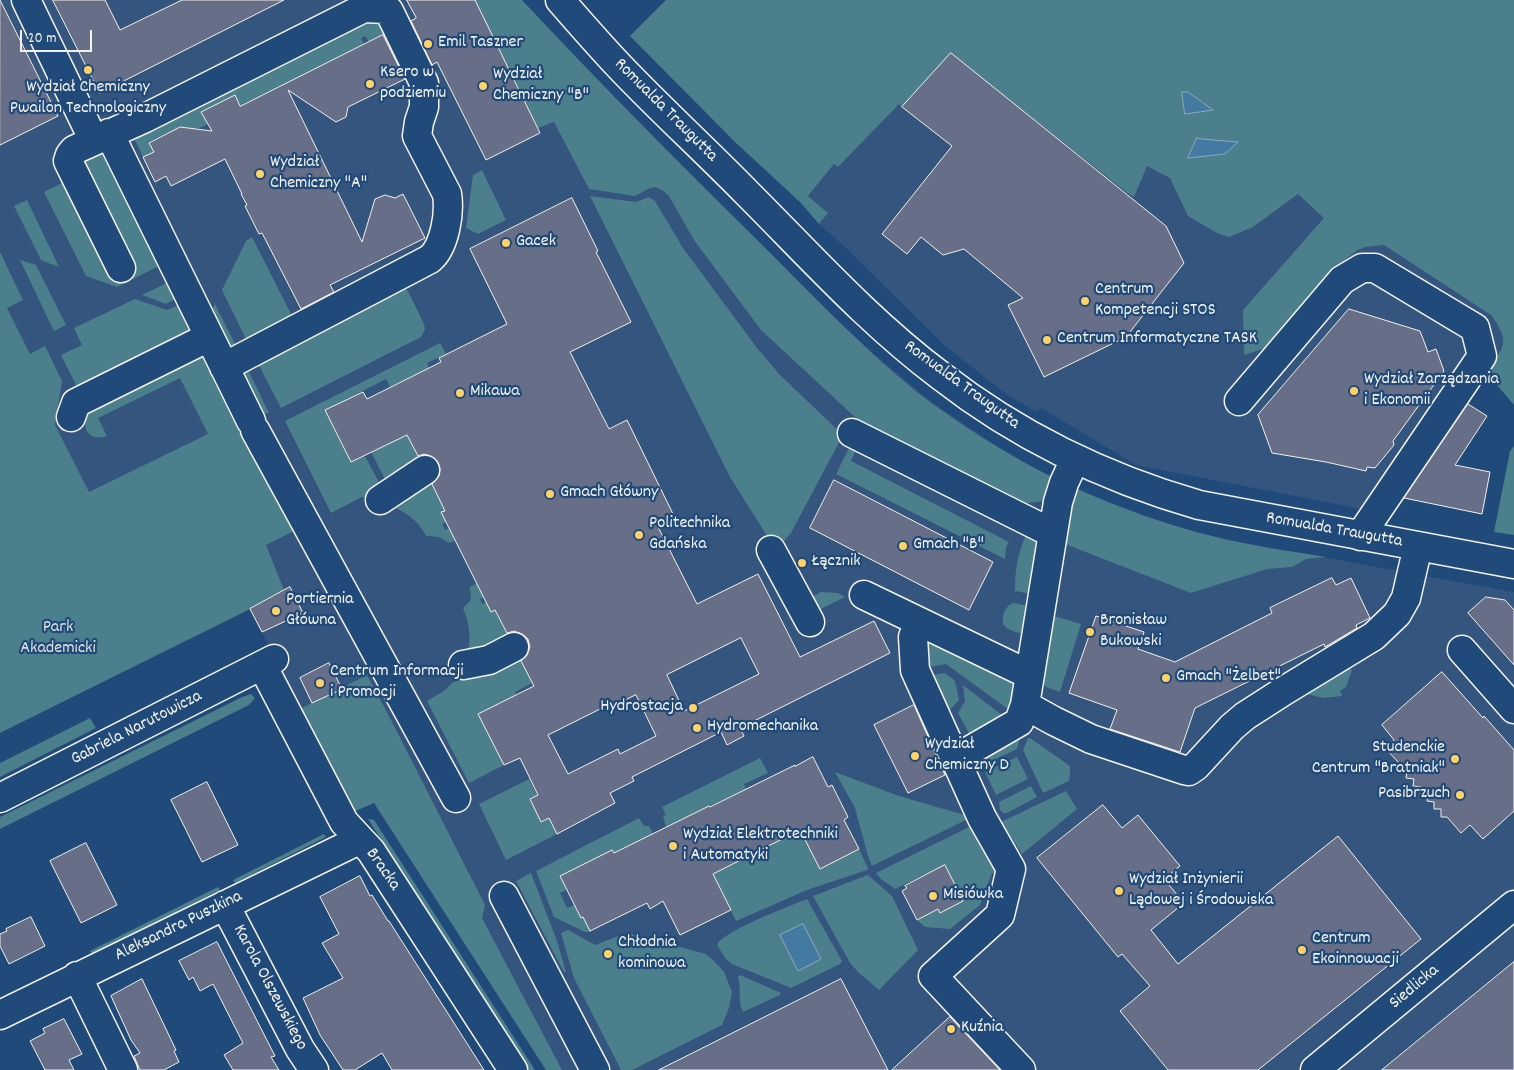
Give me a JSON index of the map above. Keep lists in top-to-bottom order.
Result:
{
  "streets": {
    "street": [
      "Romualda Traugutta",
      "Gabriela Narutowicza",
      "Bracka",
      "Aleksandra Puszkina",
      "Karola Olszewskiego",
      "Siedlicka"
    ]
  },
  "crossings": [
    ["Gabriela Narutowicza", "Bracka"],
    ["Bracka", "Aleksandra Puszkina"],
    ["Aleksandra Puszkina", "Karola Olszewskiego"]
  ],
  "parks": ["Park Akademicki"],
  "places": [
    "Emil Taszner",
    "Wydział Chemiczny Pwailon Technologiczny",
    "Ksero w podziemiu",
    "Wydział Chemiczny \"B\"",
    "Wydział Chemiczny \"A\"",
    "Gacek",
    "Centrum Kompetencji STOS",
    "Centrum Informatyczne TASK",
    "Wydział Zarządzania i Ekonomii",
    "Mikawa",
    "Gmach Główny",
    "Politechnika Gdańska",
    "Gmach \"B\"",
    "Łącznik",
    "Portiernia Główna",
    "Bronisław Bukowski",
    "Gmach \"Żelbet\"",
    "Centrum Informacji i Promocji",
    "Hydrostacja",
    "Hydromechanika",
    "Wydział Chemiczny D",
    "Studenckie Centrum \"Bratniak\"",
    "Pasibrzuch",
    "Wydział Elektrotechniki i Automatyki",
    "Wydział Inżynierii Lądowej i Środowiska",
    "Misiówka",
    "Centrum Ekoinnowacji",
    "Chłodnia kominowa",
    "Kuźnia"
  ],
  "scale_bar": "20 m"
}
